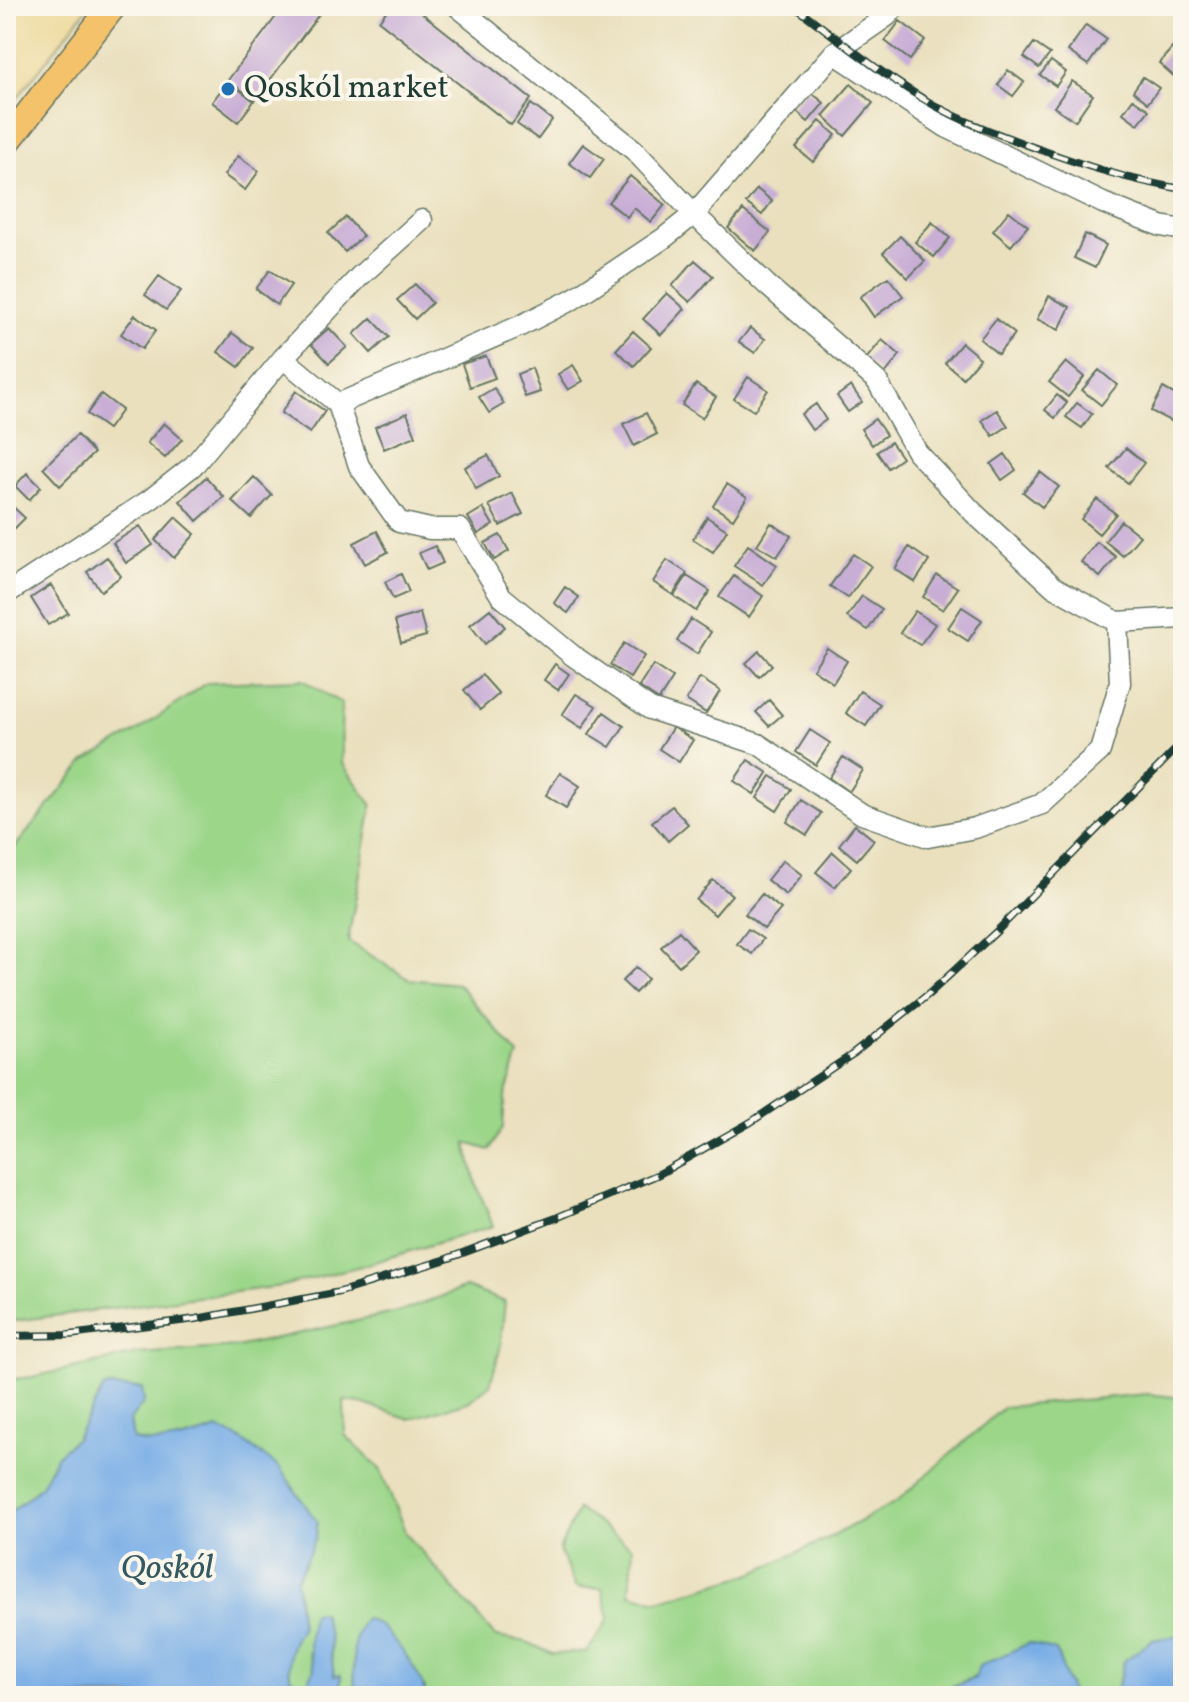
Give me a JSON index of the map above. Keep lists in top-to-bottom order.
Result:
{
  "water": ["Qoskól"],
  "places": ["Qoskól market"]
}
